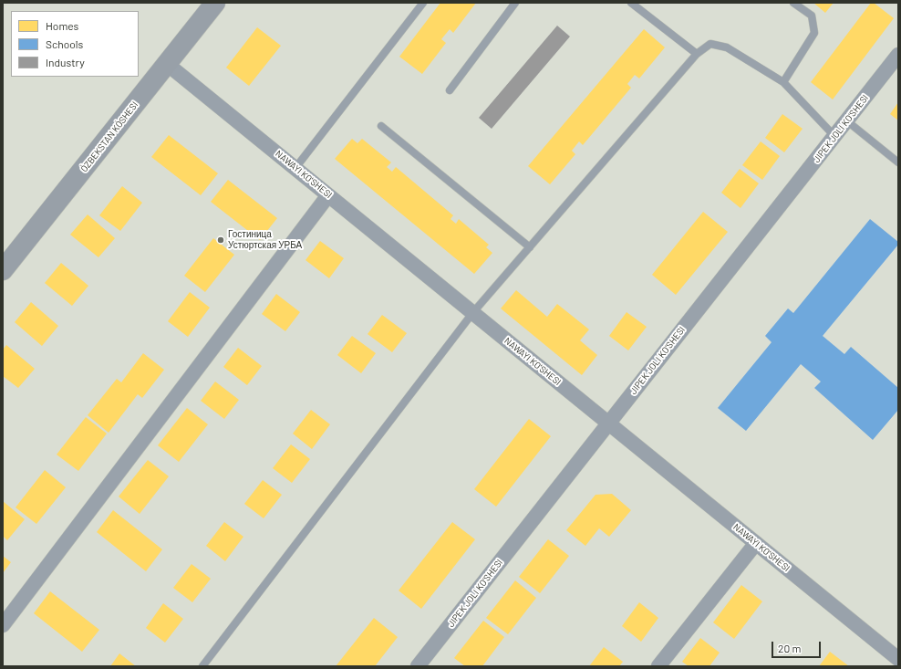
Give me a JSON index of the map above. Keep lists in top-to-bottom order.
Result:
{
  "streets": {
    "street": ["JIPEK JOLI KO'SHESI", "ÓZBEKSTAN KÓSHESI", "NAWAYI KO'SHESI"]
  },
  "crossings": [
    ["JIPEK JOLI KO'SHESI", "NAWAYI KO'SHESI"],
    ["ÓZBEKSTAN KÓSHESI", "NAWAYI KO'SHESI"]
  ],
  "places": ["Гостиница Устюртская УРБА"],
  "legend": ["Homes", "Schools", "Industry"],
  "scale_bar": "20 m"
}
